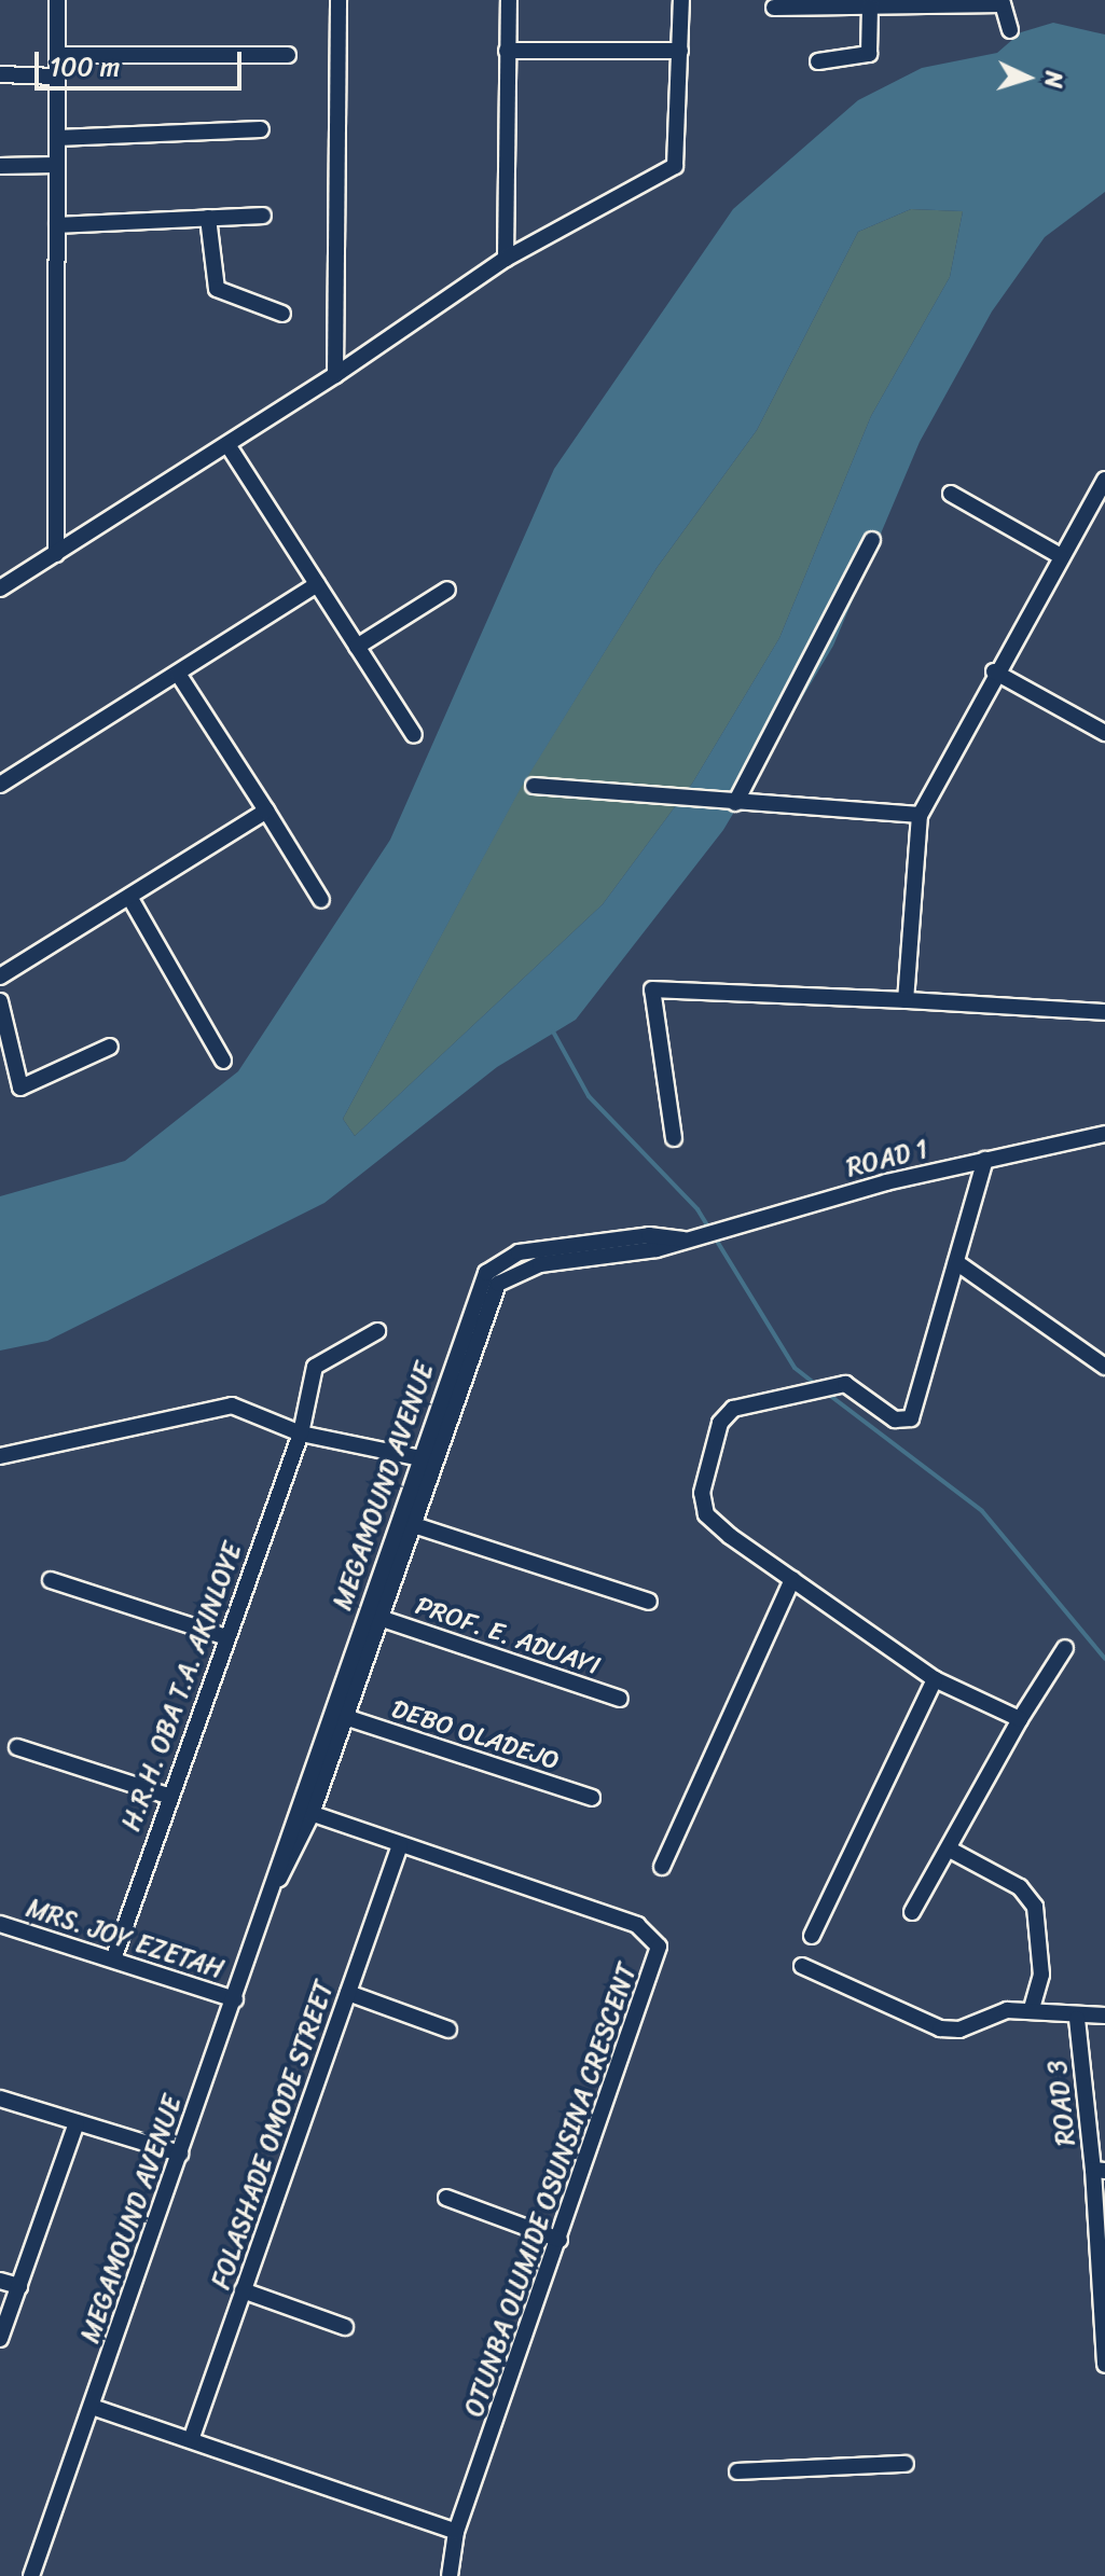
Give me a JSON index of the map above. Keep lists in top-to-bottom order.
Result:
{
  "streets": {
    "street": [
      "ROAD 1",
      "MEGAMOUND AVENUE",
      "PROF. E. ADUAYI",
      "H.R.H. OBA T.A. AKINLOYE",
      "DEBO OLADEJO",
      "MRS. JOY EZETAH",
      "ROAD 3",
      "FOLASHADE OMODE STREET",
      "OTUNBA OLUMIDE OSUNSINA CRESCENT"
    ]
  },
  "crossings": [
    ["ROAD 1", "MEGAMOUND AVENUE"],
    ["MEGAMOUND AVENUE", "PROF. E. ADUAYI"],
    ["MEGAMOUND AVENUE", "DEBO OLADEJO"],
    ["MEGAMOUND AVENUE", "MRS. JOY EZETAH"],
    ["MEGAMOUND AVENUE", "OTUNBA OLUMIDE OSUNSINA CRESCENT"],
    ["H.R.H. OBA T.A. AKINLOYE", "MRS. JOY EZETAH"],
    ["FOLASHADE OMODE STREET", "OTUNBA OLUMIDE OSUNSINA CRESCENT"]
  ],
  "scale_bar": "100 m",
  "north": "right"
}
